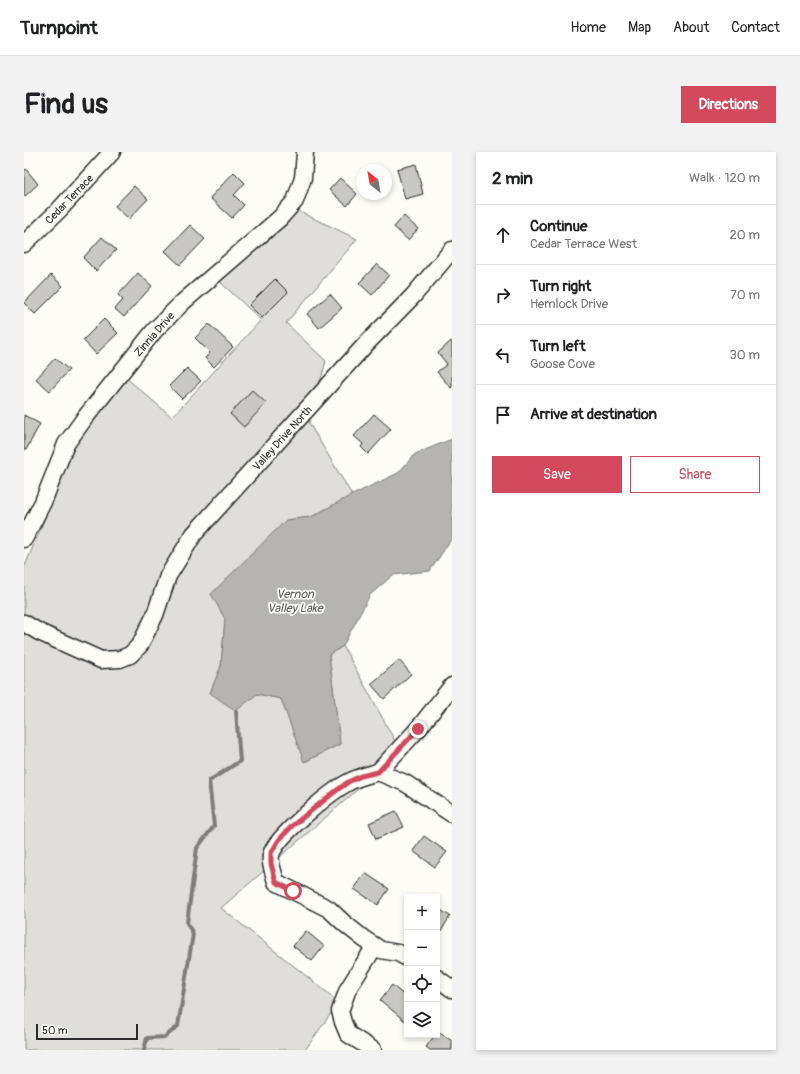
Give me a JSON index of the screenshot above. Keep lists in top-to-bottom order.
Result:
{
  "streets": {
    "street": ["Cedar Terrace", "Zinnia Drive", "Valley Drive North"]
  },
  "water": ["Vernon Valley Lake"],
  "scale_bar": "50 m",
  "north": "top left",
  "page": {
    "header": "Turnpoint",
    "nav": [
      "Home",
      "Map",
      "About",
      "Contact"
    ],
    "buttons": [
      "Directions",
      ["Save", "Share"]
    ],
    "title": "Find us",
    "heading": ["2 min", "Walk · 120 m"],
    "list": [
      ["Continue", "Cedar Terrace West", "20 m"],
      ["Turn right", "Hemlock Drive", "70 m"],
      ["Turn left", "Goose Cove", "30 m"],
      "Arrive at destination"
    ],
    "map_buttons": ["+", "−"],
    "scale": "50 m"
  }
}
